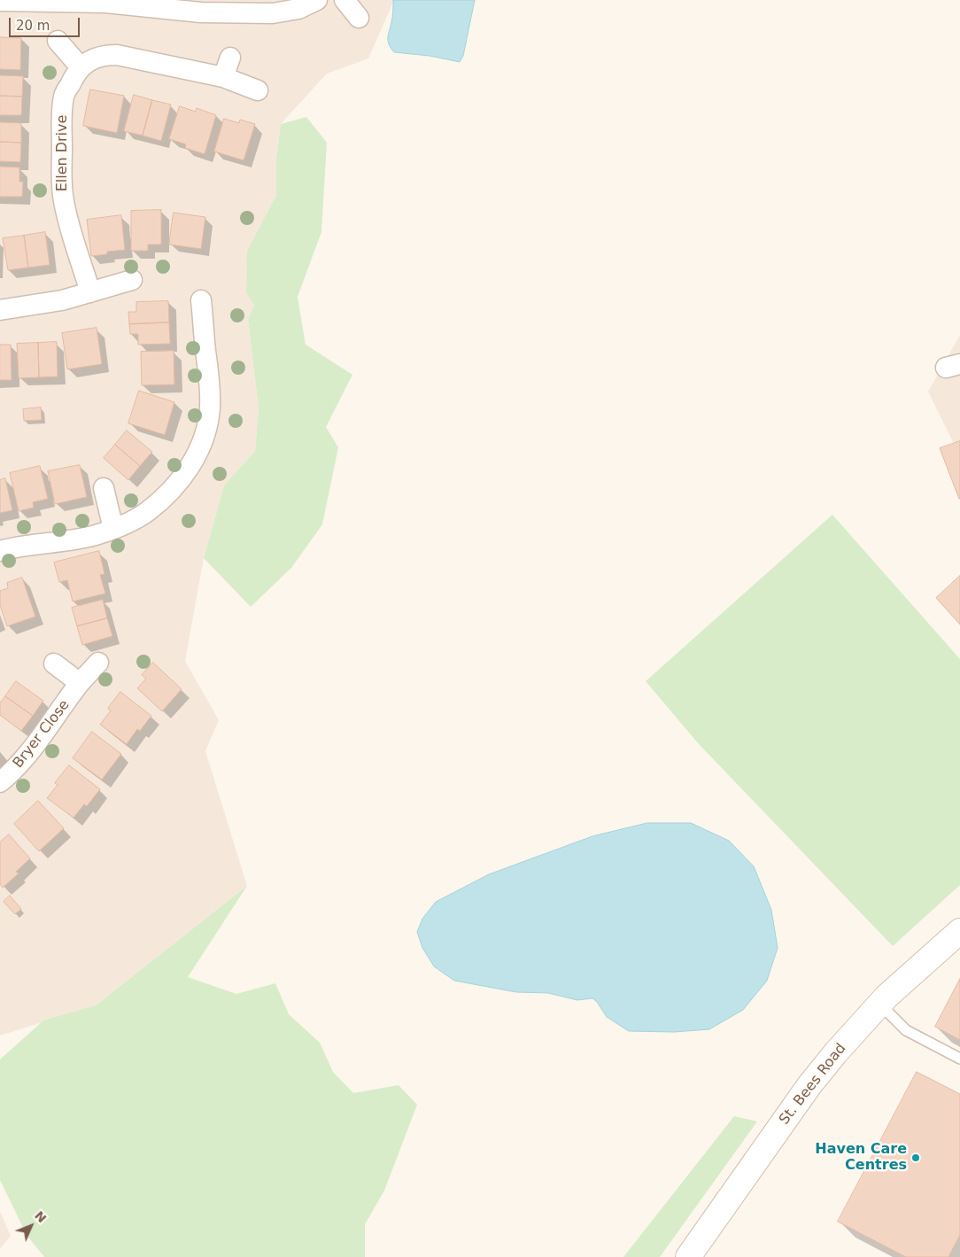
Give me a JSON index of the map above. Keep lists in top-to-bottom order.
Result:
{
  "streets": {
    "main road": ["St. Bees Road"],
    "street": ["Ellen Drive", "Bryer Close"]
  },
  "places": ["Haven Care Centres"],
  "scale_bar": "20 m",
  "north": "top right"
}
